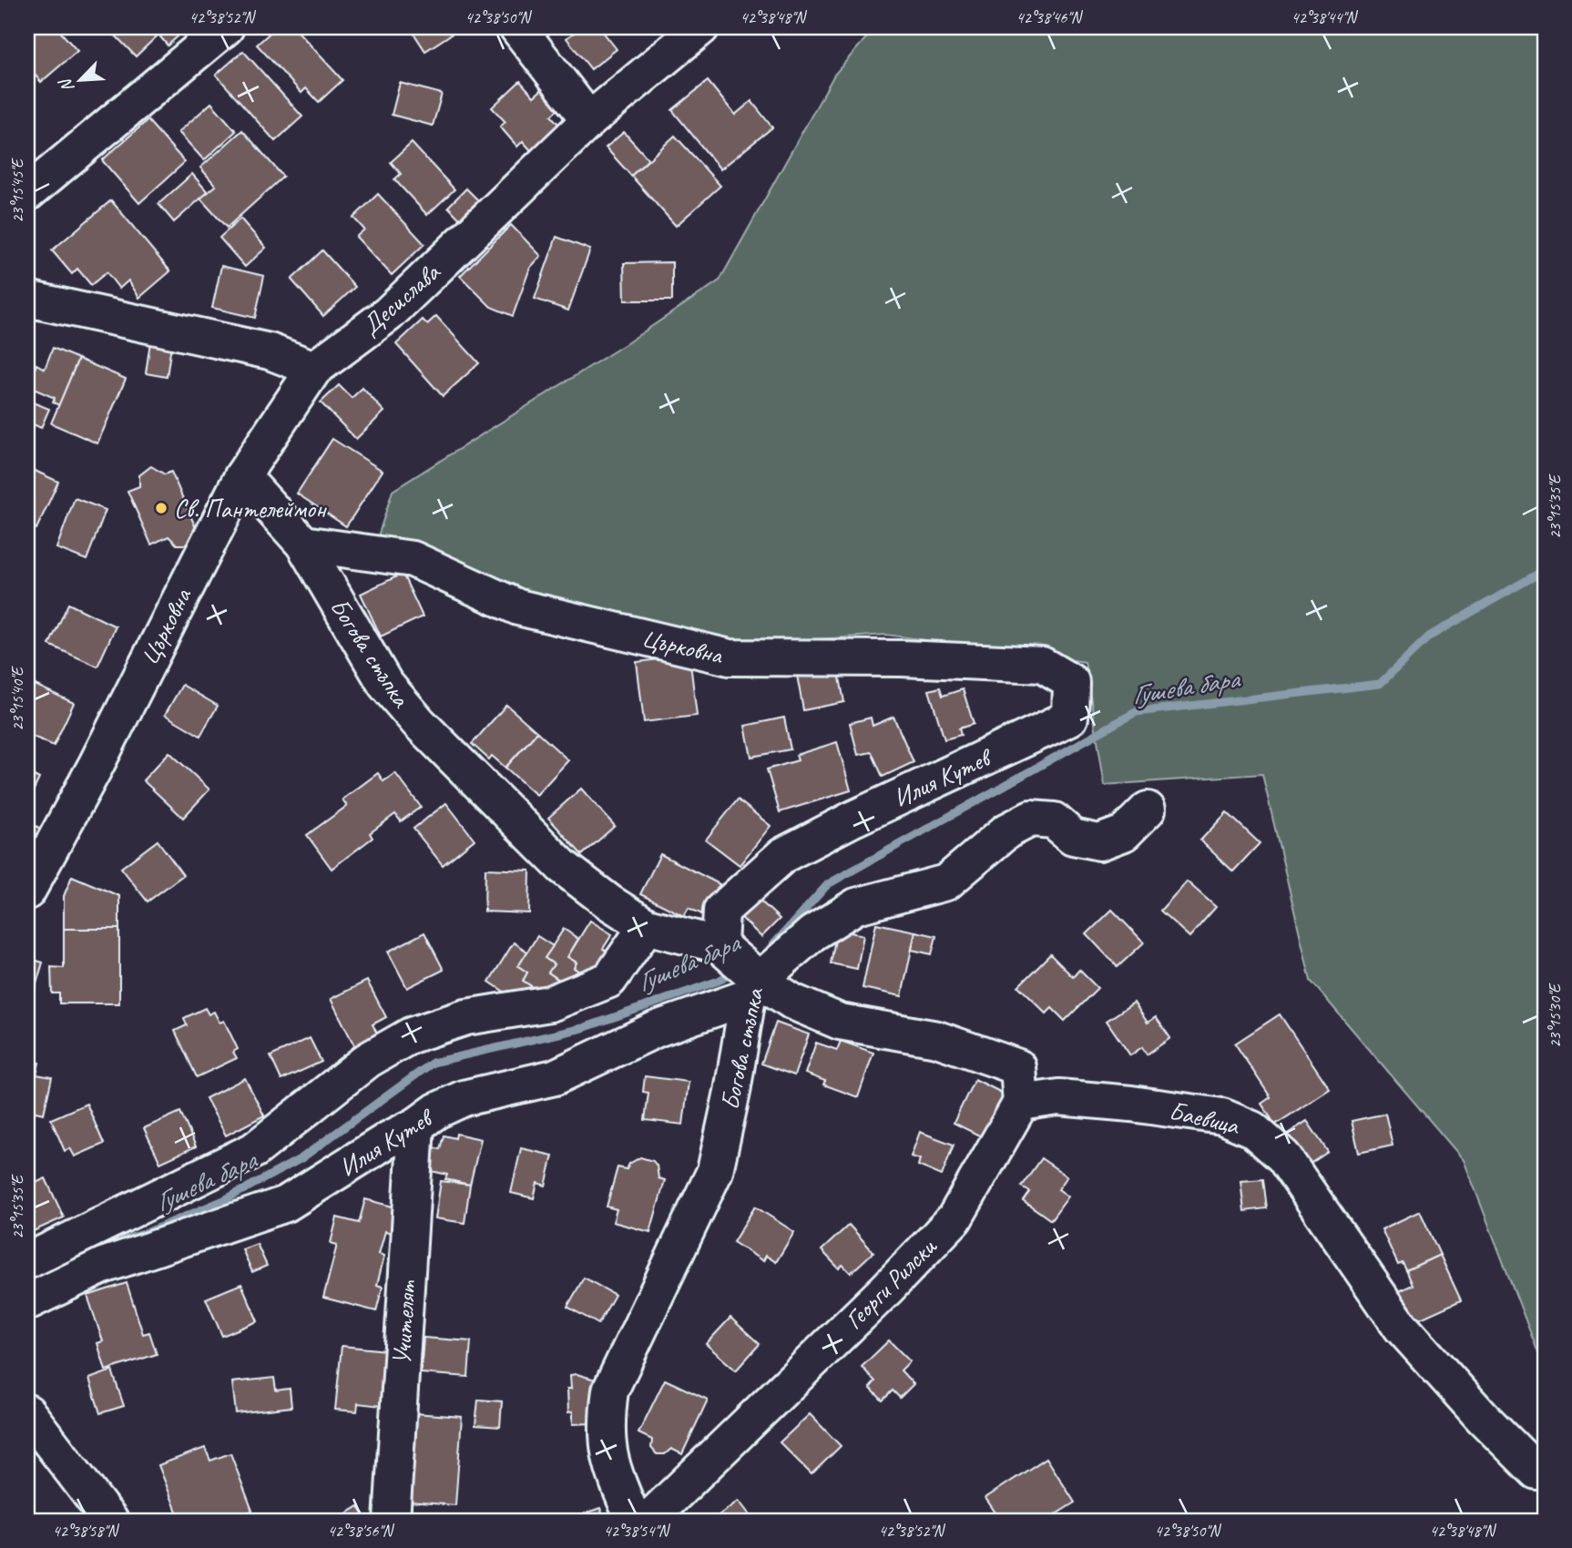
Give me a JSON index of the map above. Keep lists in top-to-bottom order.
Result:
{
  "streets": {
    "street": [
      "Десислава",
      "Църковна",
      "Богова стъпка",
      "Илия Кутев",
      "Баевица",
      "Георги Рилски",
      "Учителят"
    ]
  },
  "crossings": [
    ["Десислава", "Църковна"],
    ["Църковна", "Богова стъпка"],
    ["Църковна", "Илия Кутев"],
    ["Богова стъпка", "Илия Кутев"],
    ["Илия Кутев", "Учителят"],
    ["Баевица", "Георги Рилски"]
  ],
  "water": ["Гушева бара"],
  "places": ["Св. Пантелеймон"],
  "north": "bottom left",
  "coordinates": [
    "42°38'52\"N",
    "42°38'50\"N",
    "42°38'48\"N",
    "42°38'46\"N",
    "42°38'44\"N",
    "23°15'45\"E",
    "23°15'35\"E",
    "23°15'40\"E",
    "23°15'30\"E",
    "42°38'58\"N",
    "42°38'56\"N",
    "42°38'54\"N"
  ]
}
